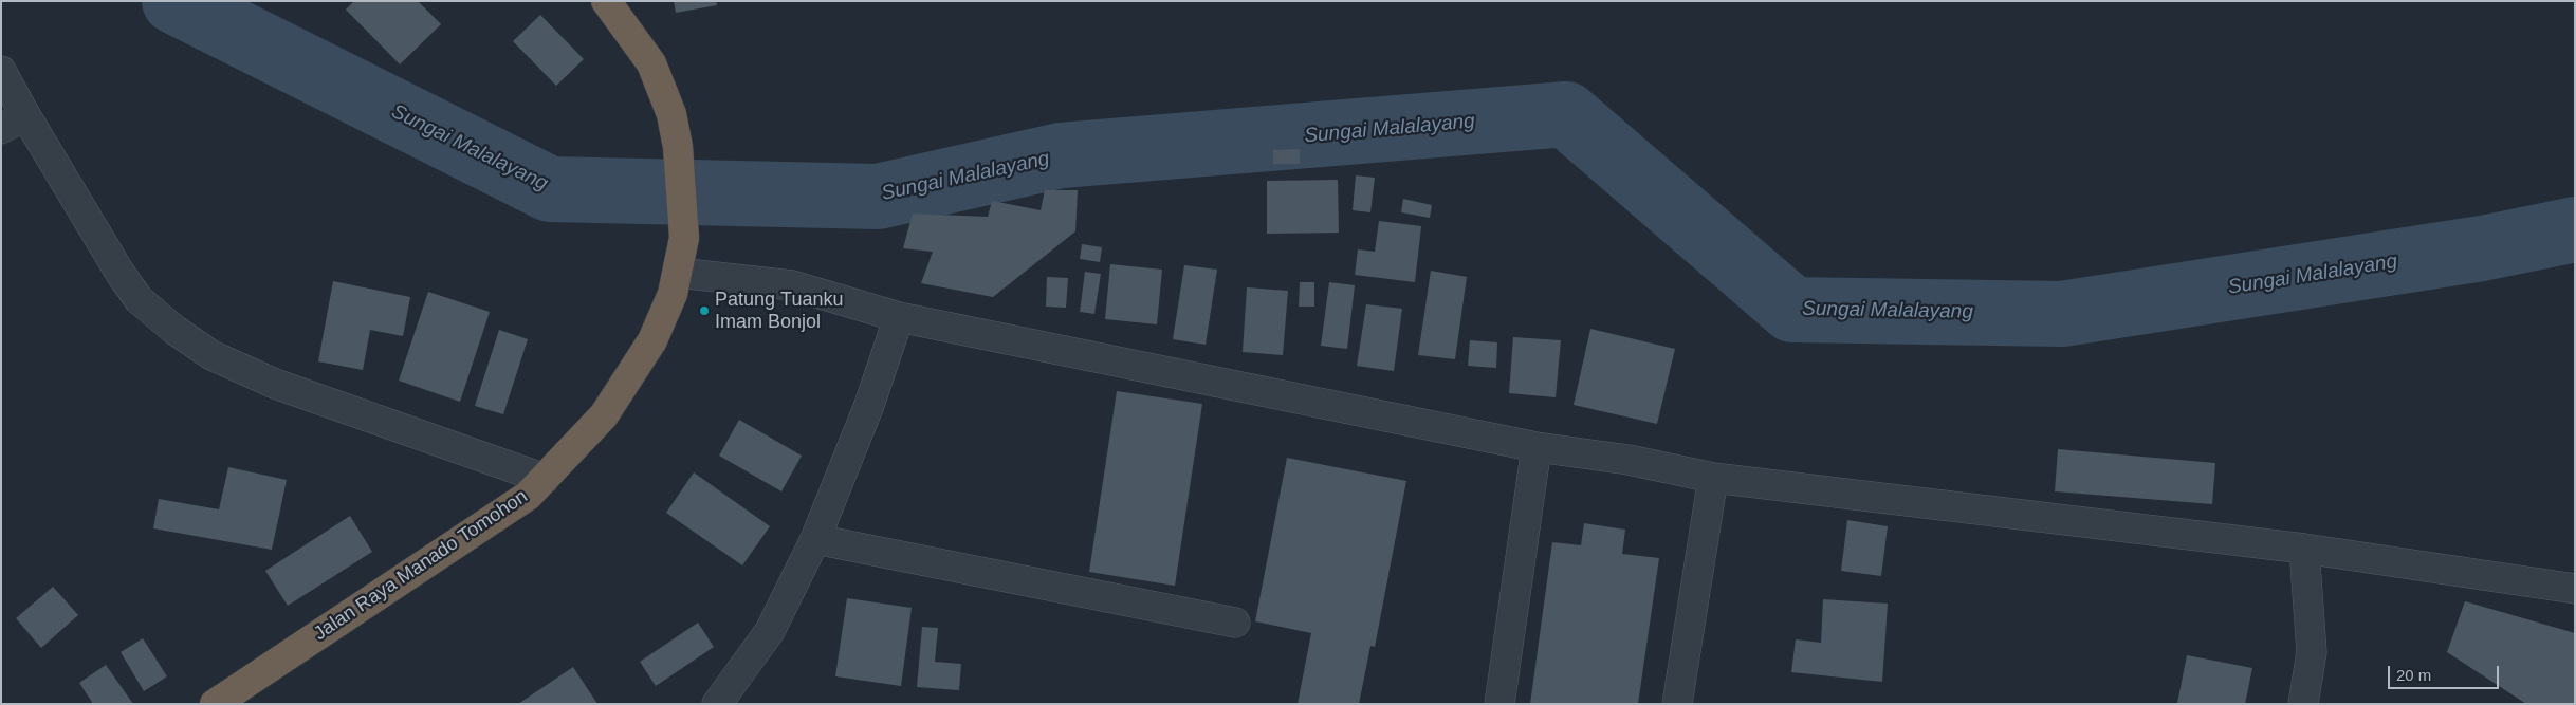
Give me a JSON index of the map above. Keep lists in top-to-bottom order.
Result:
{
  "streets": {
    "highway": ["Jalan Raya Manado Tomohon"]
  },
  "water": ["Sungai Malalayang"],
  "places": ["Patung Tuanku Imam Bonjol"],
  "scale_bar": "20 m"
}
